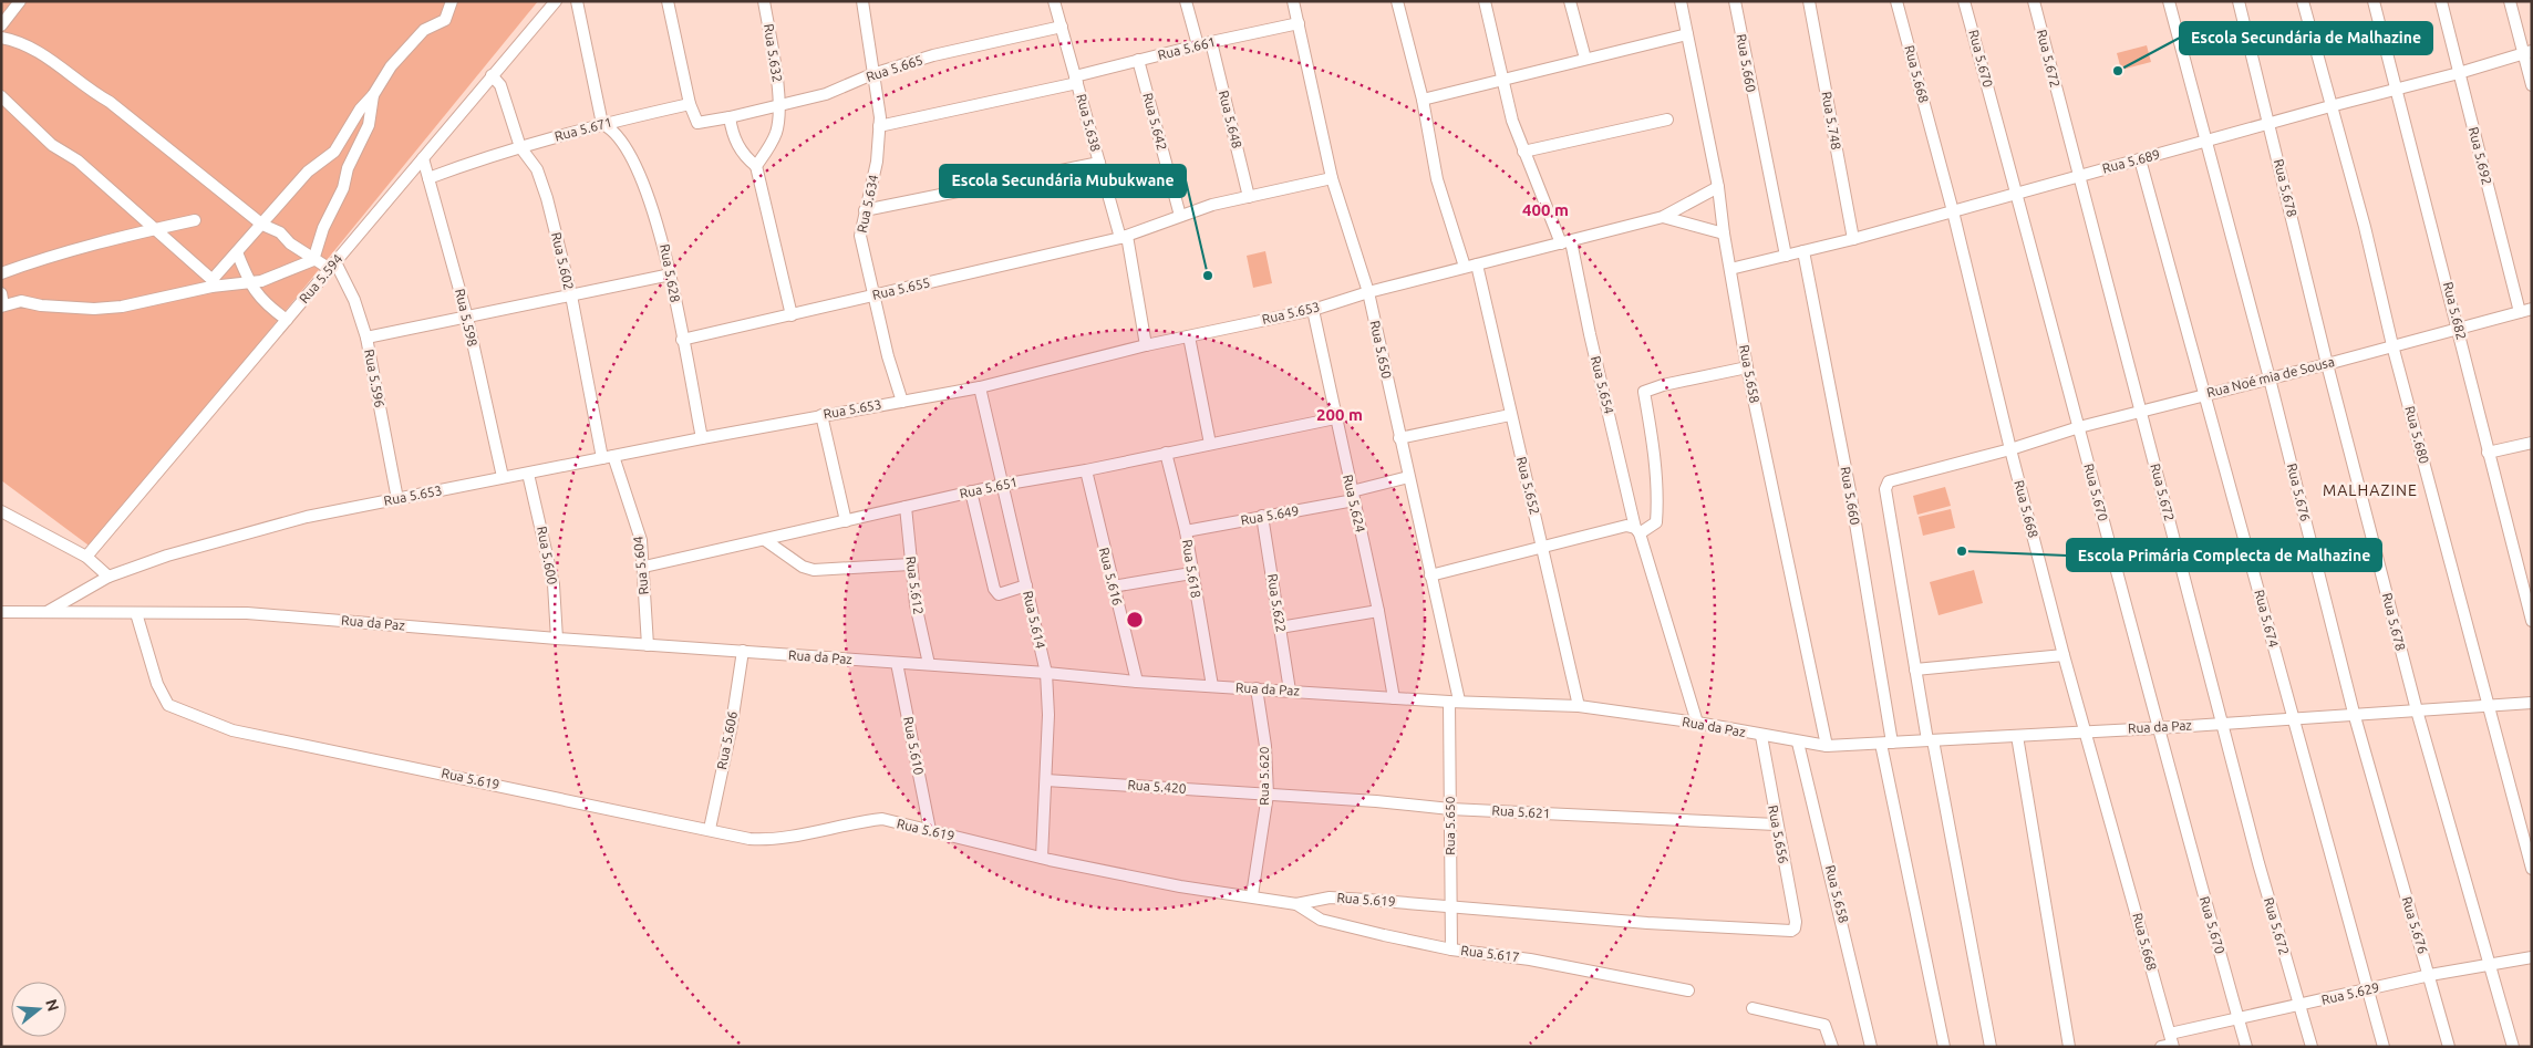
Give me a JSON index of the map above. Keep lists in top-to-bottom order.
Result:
{
  "streets": {
    "street": [
      "Rua 5.661",
      "Rua 5.632",
      "Rua 5.670",
      "Rua 5.672",
      "Rua 5.660",
      "Rua 5.665",
      "Rua 5.668",
      "Rua 5.648",
      "Rua 5.748",
      "Rua 5.642",
      "Rua 5.638",
      "Rua 5.671",
      "Rua 5.692",
      "Rua 5.689",
      "Rua 5.678",
      "Rua 5.634",
      "Rua 5.602",
      "Rua 5.628",
      "Rua 5.594",
      "Rua 5.655",
      "Rua 5.682",
      "Rua 5.653",
      "Rua 5.598",
      "Rua 5.650",
      "Rua 5.658",
      "Rua Noé mia de Sousa",
      "Rua 5.596",
      "Rua 5.654",
      "Rua 5.680",
      "Rua 5.652",
      "Rua 5.651",
      "Rua 5.676",
      "Rua 5.624",
      "Rua 5.649",
      "Rua 5.600",
      "Rua 5.604",
      "Rua 5.618",
      "Rua 5.616",
      "Rua 5.612",
      "Rua 5.622",
      "Rua 5.674",
      "Rua 5.614",
      "Rua da Paz",
      "Rua 5.606",
      "Rua 5.610",
      "Rua 5.620",
      "Rua 5.619",
      "Rua 5.420",
      "Rua 5.621",
      "Rua 5.656",
      "Rua 5.617",
      "Rua 5.629"
    ]
  },
  "crossings": [
    ["Rua 5.661", "Rua 5.648"],
    ["Rua 5.661", "Rua 5.642"],
    ["Rua 5.661", "Rua 5.638"],
    ["Rua 5.661", "Rua 5.634"],
    ["Rua 5.661", "Rua 5.650"],
    ["Rua 5.632", "Rua 5.665"],
    ["Rua 5.670", "Rua 5.689"],
    ["Rua 5.670", "Rua Noé mia de Sousa"],
    ["Rua 5.670", "Rua da Paz"],
    ["Rua 5.670", "Rua 5.629"],
    ["Rua 5.672", "Rua 5.689"],
    ["Rua 5.672", "Rua Noé mia de Sousa"],
    ["Rua 5.672", "Rua da Paz"],
    ["Rua 5.672", "Rua 5.629"],
    ["Rua 5.660", "Rua 5.689"],
    ["Rua 5.660", "Rua da Paz"],
    ["Rua 5.665", "Rua 5.638"],
    ["Rua 5.665", "Rua 5.634"],
    ["Rua 5.668", "Rua 5.689"],
    ["Rua 5.668", "Rua Noé mia de Sousa"],
    ["Rua 5.668", "Rua da Paz"],
    ["Rua 5.668", "Rua 5.629"],
    ["Rua 5.648", "Rua 5.655"],
    ["Rua 5.748", "Rua 5.689"],
    ["Rua 5.642", "Rua 5.655"],
    ["Rua 5.638", "Rua 5.655"],
    ["Rua 5.638", "Rua 5.653"],
    ["Rua 5.671", "Rua 5.602"],
    ["Rua 5.671", "Rua 5.628"],
    ["Rua 5.671", "Rua 5.598"],
    ["Rua 5.692", "Rua 5.689"],
    ["Rua 5.692", "Rua Noé mia de Sousa"],
    ["Rua 5.689", "Rua 5.678"],
    ["Rua 5.689", "Rua 5.682"],
    ["Rua 5.689", "Rua 5.658"],
    ["Rua 5.689", "Rua 5.680"],
    ["Rua 5.689", "Rua 5.676"],
    ["Rua 5.689", "Rua 5.674"],
    ["Rua 5.678", "Rua Noé mia de Sousa"],
    ["Rua 5.678", "Rua da Paz"],
    ["Rua 5.678", "Rua 5.629"],
    ["Rua 5.634", "Rua 5.655"],
    ["Rua 5.634", "Rua 5.653"],
    ["Rua 5.602", "Rua 5.594"],
    ["Rua 5.602", "Rua 5.653"],
    ["Rua 5.602", "Rua 5.604"],
    ["Rua 5.628", "Rua 5.655"],
    ["Rua 5.628", "Rua 5.653"],
    ["Rua 5.594", "Rua 5.598"],
    ["Rua 5.594", "Rua 5.596"],
    ["Rua 5.655", "Rua 5.650"],
    ["Rua 5.682", "Rua Noé mia de Sousa"],
    ["Rua 5.653", "Rua 5.598"],
    ["Rua 5.653", "Rua 5.650"],
    ["Rua 5.653", "Rua 5.658"],
    ["Rua 5.653", "Rua 5.596"],
    ["Rua 5.653", "Rua 5.654"],
    ["Rua 5.653", "Rua 5.652"],
    ["Rua 5.653", "Rua 5.624"],
    ["Rua 5.653", "Rua 5.600"],
    ["Rua 5.653", "Rua 5.604"],
    ["Rua 5.653", "Rua 5.614"],
    ["Rua 5.653", "Rua da Paz"],
    ["Rua 5.650", "Rua 5.649"],
    ["Rua 5.650", "Rua da Paz"],
    ["Rua 5.650", "Rua 5.619"],
    ["Rua 5.650", "Rua 5.621"],
    ["Rua 5.650", "Rua 5.617"],
    ["Rua 5.658", "Rua da Paz"],
    ["Rua Noé mia de Sousa", "Rua 5.680"],
    ["Rua Noé mia de Sousa", "Rua 5.676"],
    ["Rua Noé mia de Sousa", "Rua 5.674"],
    ["Rua 5.654", "Rua da Paz"],
    ["Rua 5.680", "Rua da Paz"],
    ["Rua 5.652", "Rua da Paz"],
    ["Rua 5.651", "Rua 5.624"],
    ["Rua 5.651", "Rua 5.604"],
    ["Rua 5.651", "Rua 5.618"],
    ["Rua 5.651", "Rua 5.616"],
    ["Rua 5.651", "Rua 5.612"],
    ["Rua 5.651", "Rua 5.614"],
    ["Rua 5.676", "Rua da Paz"],
    ["Rua 5.676", "Rua 5.629"],
    ["Rua 5.624", "Rua 5.649"],
    ["Rua 5.624", "Rua da Paz"],
    ["Rua 5.649", "Rua 5.618"],
    ["Rua 5.649", "Rua 5.622"],
    ["Rua 5.600", "Rua da Paz"],
    ["Rua 5.604", "Rua da Paz"],
    ["Rua 5.618", "Rua da Paz"],
    ["Rua 5.616", "Rua da Paz"],
    ["Rua 5.612", "Rua da Paz"],
    ["Rua 5.622", "Rua da Paz"],
    ["Rua 5.674", "Rua da Paz"],
    ["Rua 5.674", "Rua 5.629"],
    ["Rua 5.614", "Rua da Paz"],
    ["Rua 5.614", "Rua 5.619"],
    ["Rua 5.614", "Rua 5.420"],
    ["Rua da Paz", "Rua 5.606"],
    ["Rua da Paz", "Rua 5.610"],
    ["Rua da Paz", "Rua 5.620"],
    ["Rua da Paz", "Rua 5.619"],
    ["Rua da Paz", "Rua 5.656"],
    ["Rua 5.606", "Rua 5.619"],
    ["Rua 5.610", "Rua 5.619"],
    ["Rua 5.620", "Rua 5.619"],
    ["Rua 5.620", "Rua 5.420"],
    ["Rua 5.620", "Rua 5.621"],
    ["Rua 5.619", "Rua 5.656"],
    ["Rua 5.619", "Rua 5.617"],
    ["Rua 5.420", "Rua 5.621"],
    ["Rua 5.621", "Rua 5.656"]
  ],
  "districts": ["MALHAZINE"],
  "places": ["Escola Secundária de Malhazine", "Escola Secundária Mubukwane", "Escola Primária Complecta de Malhazine"],
  "north": "right",
  "rings": ["400 m", "200 m"]
}
